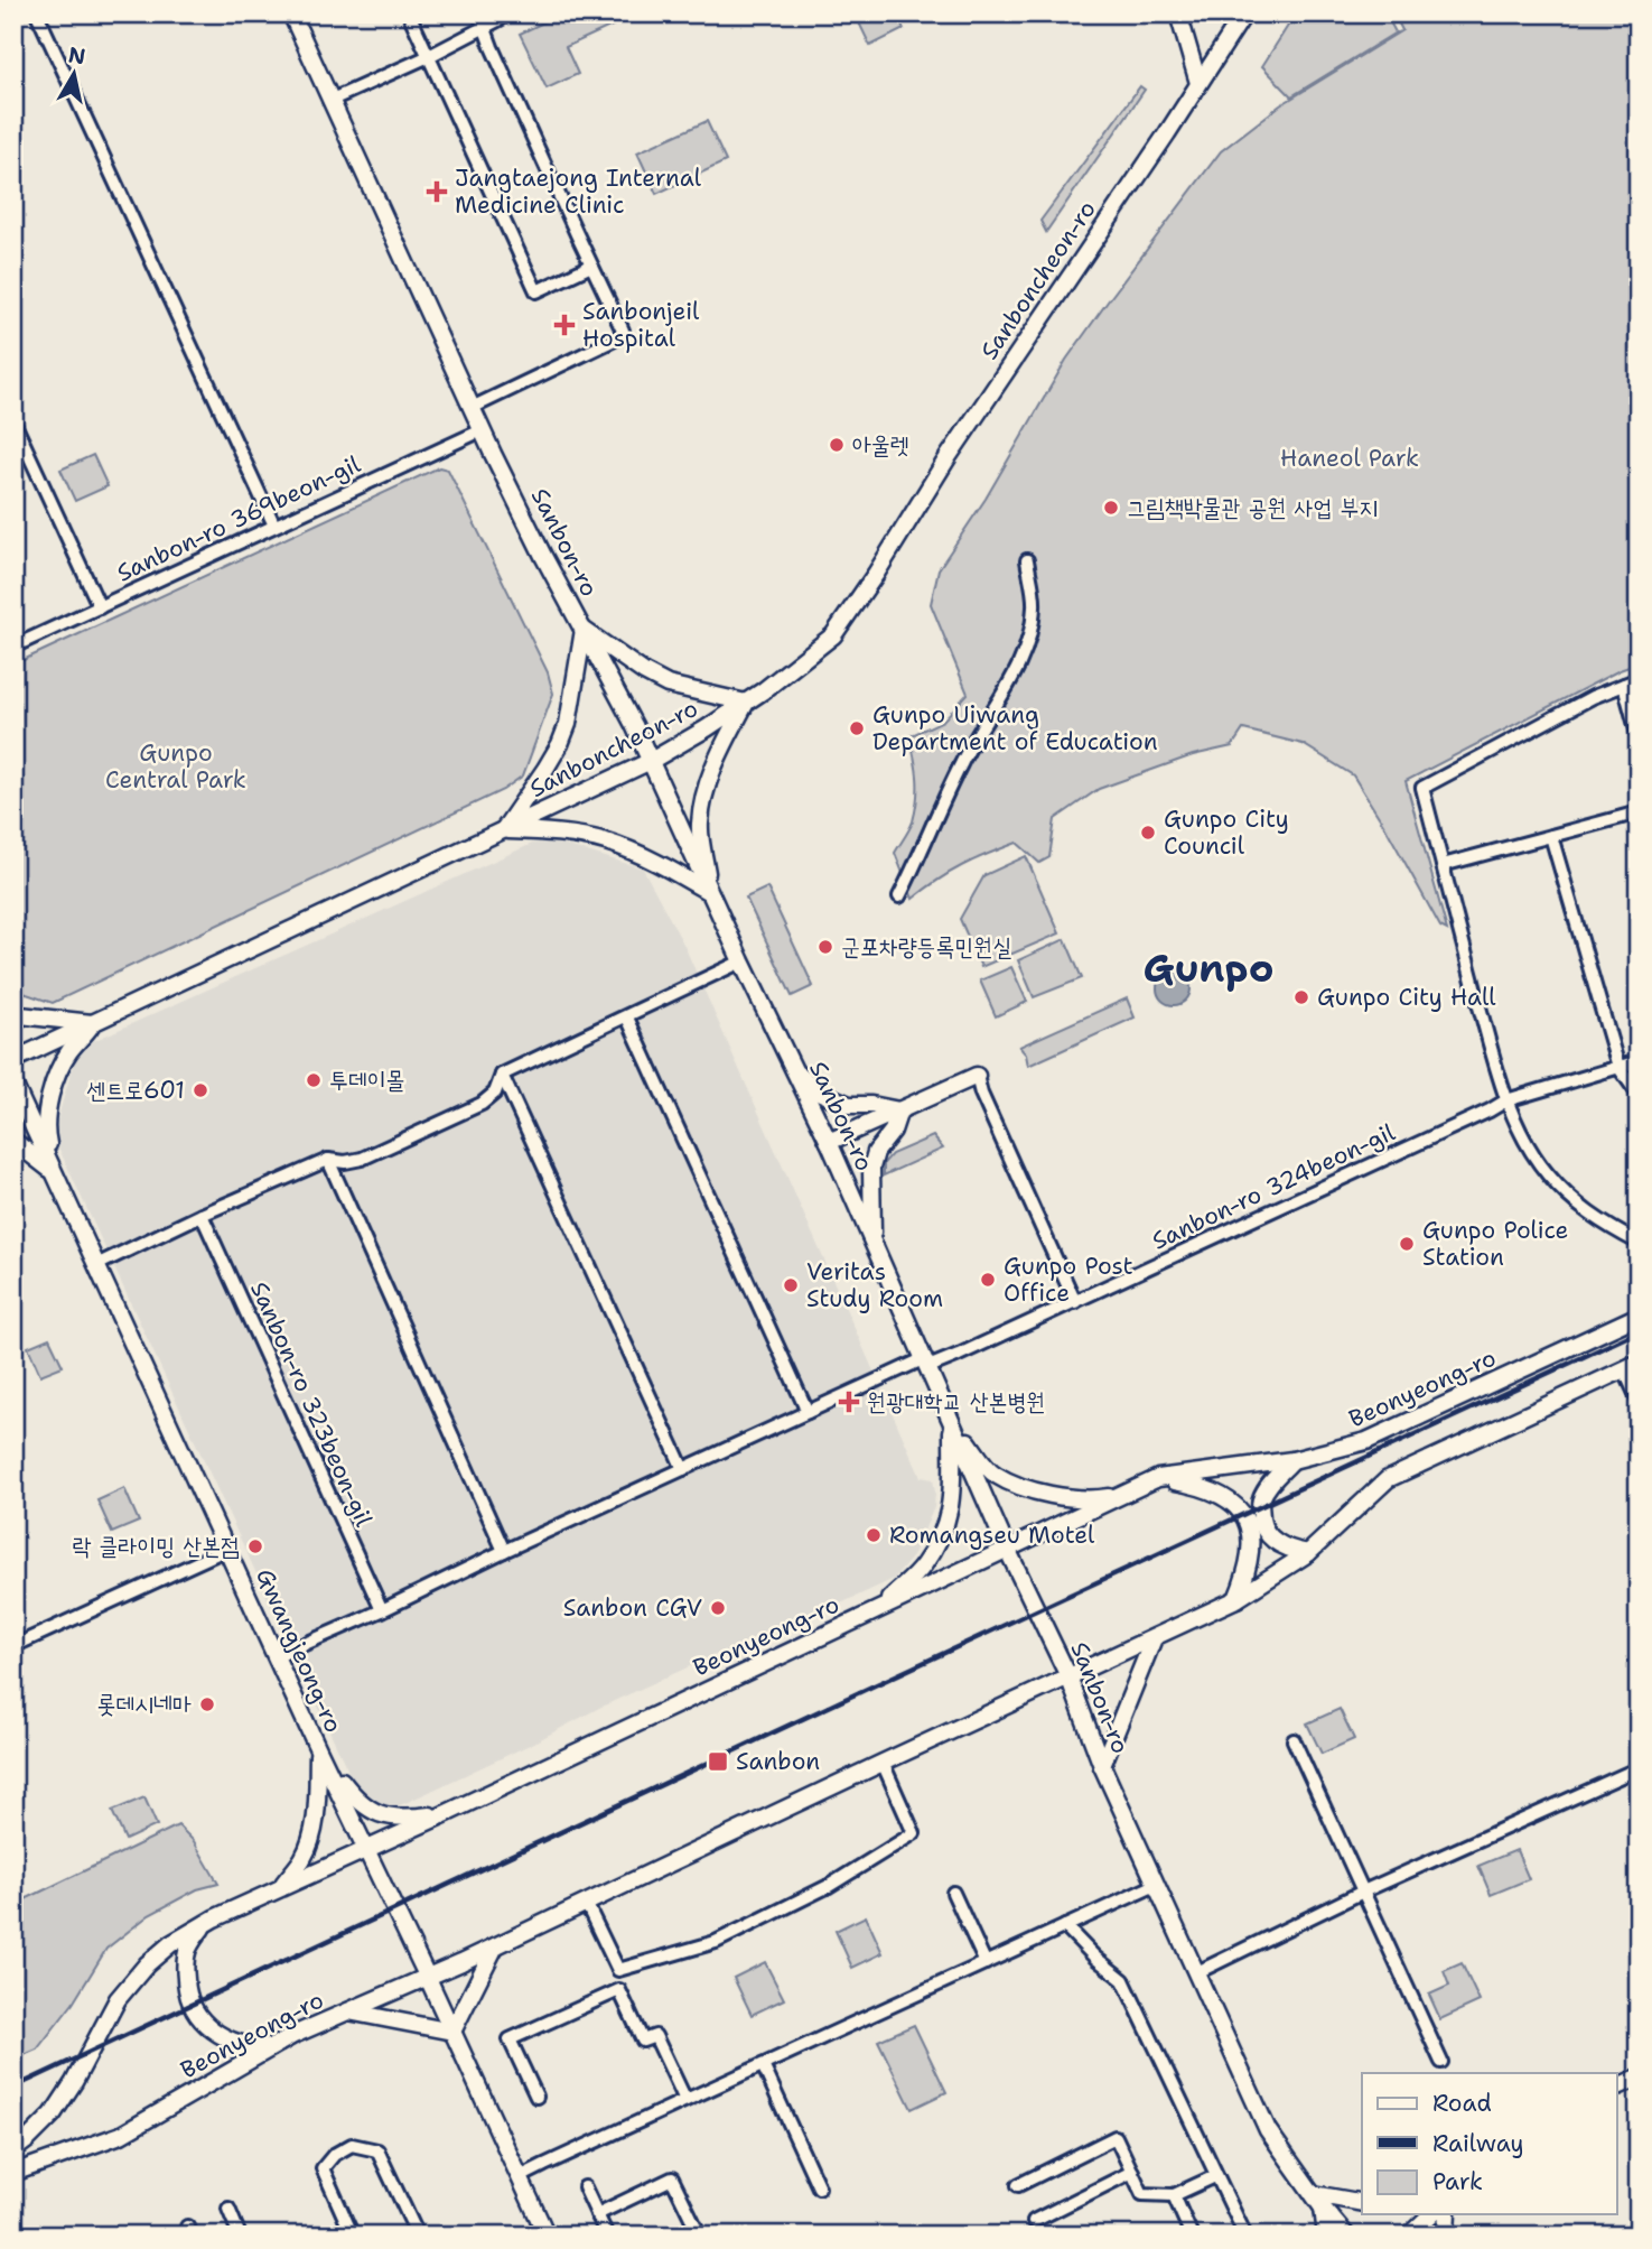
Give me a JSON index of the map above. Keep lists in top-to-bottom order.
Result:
{
  "streets": {
    "street": [
      "Sanboncheon-ro",
      "Sanbon-ro 369beon-gil",
      "Sanbon-ro",
      "Sanbon-ro 324beon-gil",
      "Beonyeong-ro",
      "Sanbon-ro 323beon-gil",
      "Gwangjeong-ro"
    ]
  },
  "crossings": [
    ["Sanboncheon-ro", "Sanbon-ro"],
    ["Sanbon-ro 369beon-gil", "Sanbon-ro"],
    ["Sanbon-ro", "Sanbon-ro 324beon-gil"],
    ["Sanbon-ro", "Beonyeong-ro"],
    ["Beonyeong-ro", "Gwangjeong-ro"]
  ],
  "districts": ["Gunpo"],
  "parks": ["Haneol Park", "Gunpo Central Park"],
  "places": {
    "health": ["Jangtaejong Internal Medicine Clinic", "Sanbonjeil Hospital", "원광대학교 산본병원"],
    "other": [
      "아울렛",
      "그림책박물관 공원 사업 부지",
      "Gunpo Uiwang Department of Education",
      "Gunpo City Council",
      "군포차량등록민원실",
      "Gunpo City Hall",
      "투데이몰",
      "센트로601",
      "Gunpo Police Station",
      "Gunpo Post Office",
      "Veritas Study Room",
      "Romangseu Motel",
      "락 클라이밍 산본점",
      "Sanbon CGV",
      "롯데시네마"
    ],
    "transit": ["Sanbon"]
  },
  "legend": ["Road", "Railway", "Park"],
  "north": "top"
}
